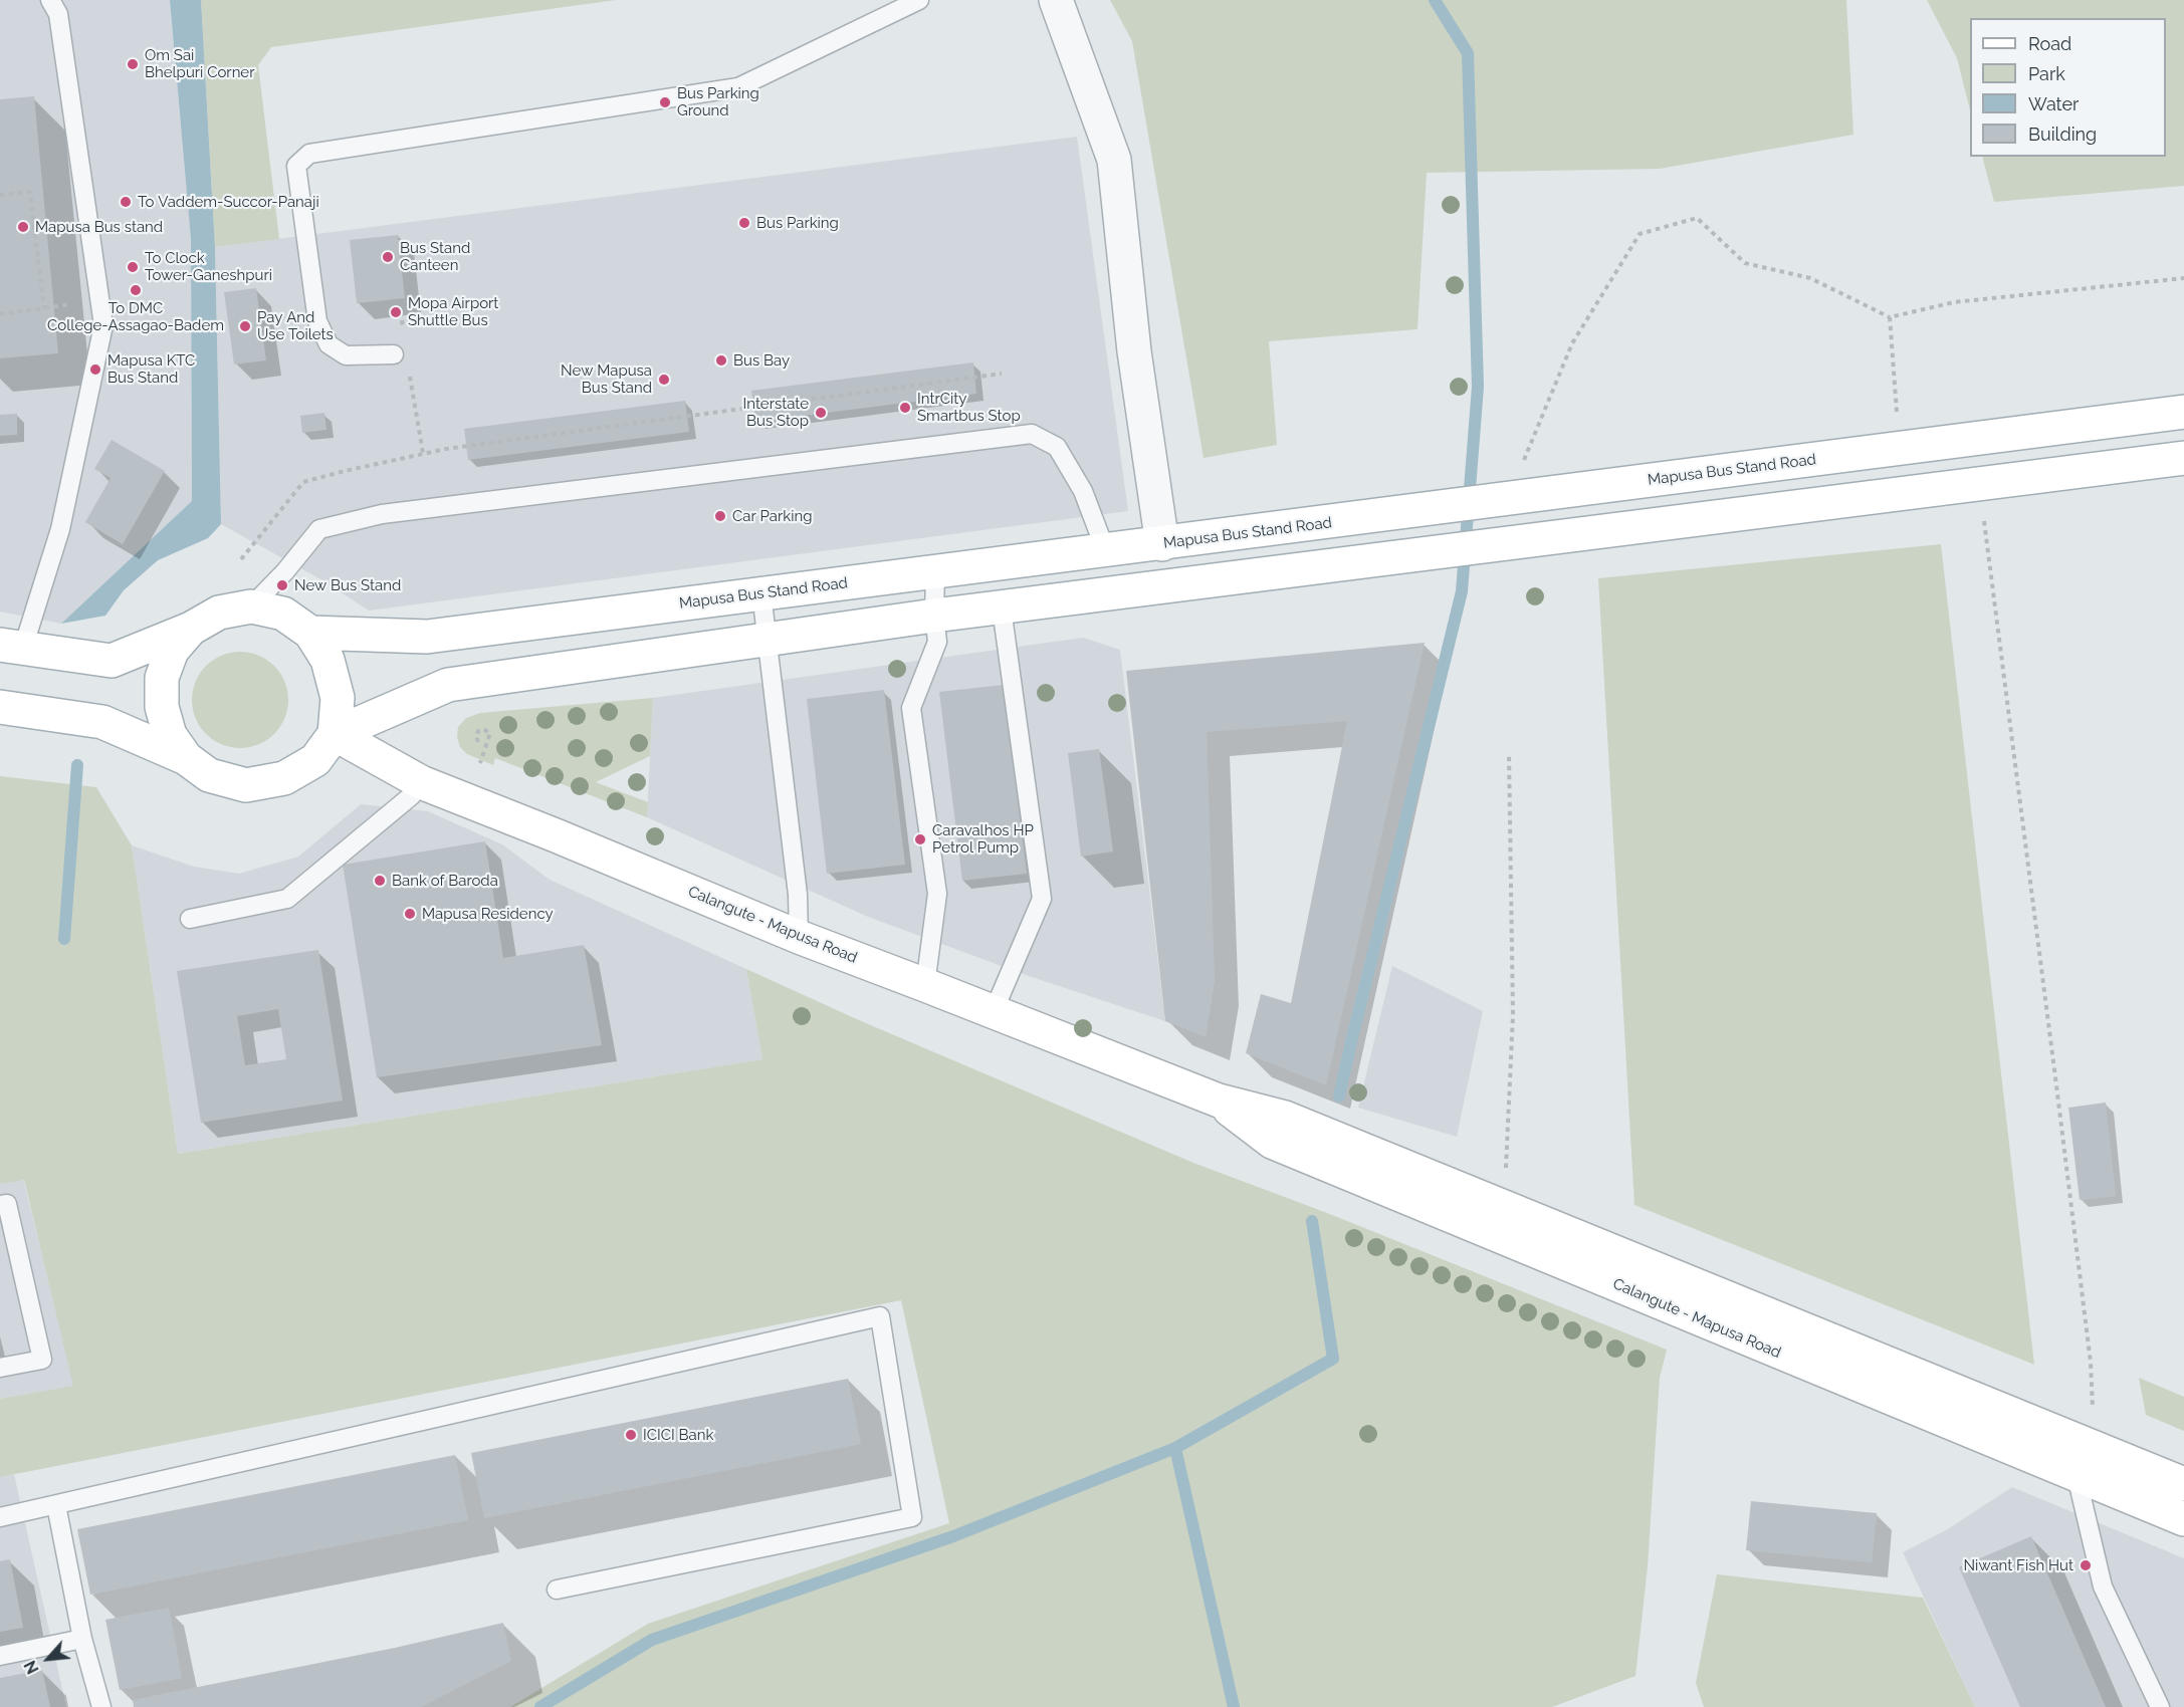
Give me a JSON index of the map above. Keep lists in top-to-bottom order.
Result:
{
  "streets": {
    "main road": ["Mapusa Bus Stand Road", "Calangute - Mapusa Road"]
  },
  "crossings": [
    ["Mapusa Bus Stand Road", "Calangute - Mapusa Road"]
  ],
  "places": [
    "Om Sai Bhelpuri Corner",
    "Bus Parking Ground",
    "To Vaddem-Succor-Panaji",
    "Bus Parking",
    "Mapusa Bus stand",
    "Bus Stand Canteen",
    "To Clock Tower-Ganeshpuri",
    "To DMC College-Assagao-Badem",
    "Mopa Airport Shuttle Bus",
    "Pay And Use Toilets",
    "Bus Bay",
    "Mapusa KTC Bus Stand",
    "New Mapusa Bus Stand",
    "IntrCity Smartbus Stop",
    "Interstate Bus Stop",
    "Car Parking",
    "New Bus Stand",
    "Caravalhos HP Petrol Pump",
    "Bank of Baroda",
    "Mapusa Residency",
    "ICICI Bank",
    "Niwant Fish Hut"
  ],
  "legend": [
    "Road",
    "Park",
    "Water",
    "Building"
  ],
  "north": "bottom left"
}
